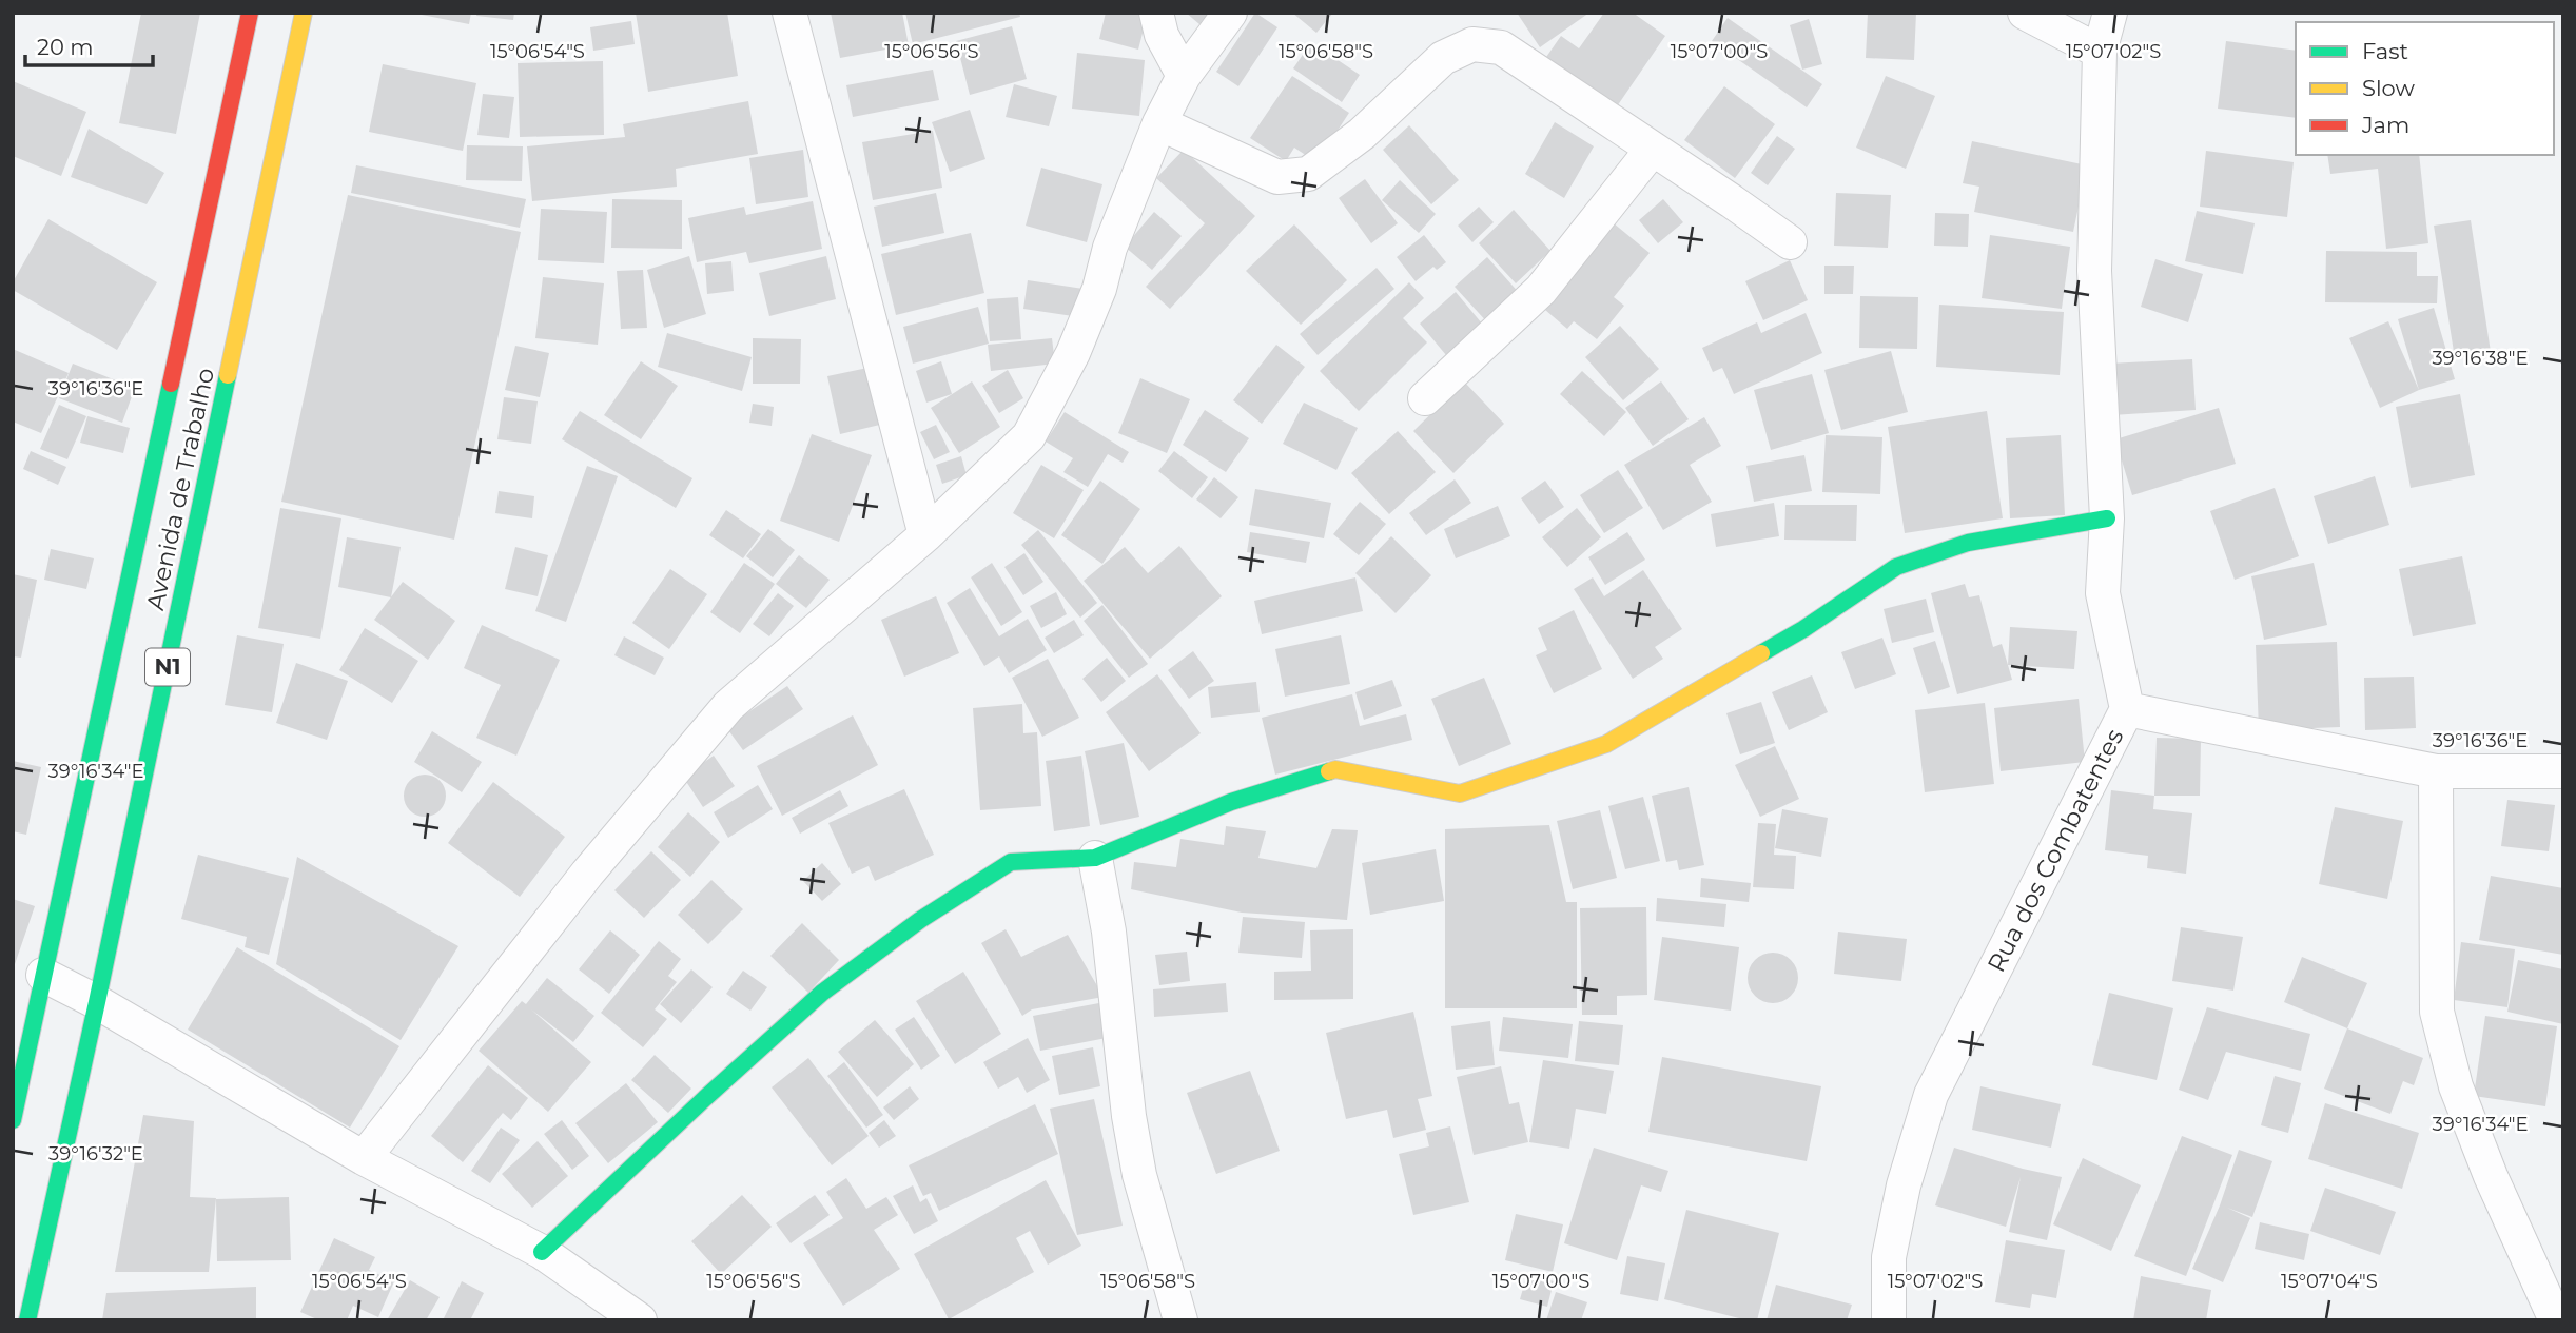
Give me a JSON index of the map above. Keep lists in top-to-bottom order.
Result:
{
  "streets": {
    "main road": ["Avenida de Trabalho", "N1"],
    "street": ["Rua dos Combatentes"]
  },
  "legend": ["Fast", "Slow", "Jam"],
  "scale_bar": "20 m",
  "coordinates": [
    "15°06'54\"S",
    "15°06'56\"S",
    "15°06'58\"S",
    "15°07'00\"S",
    "15°07'02\"S",
    "39°16'38\"E",
    "39°16'36\"E",
    "39°16'34\"E",
    "39°16'32\"E",
    "15°07'04\"S"
  ]
}
